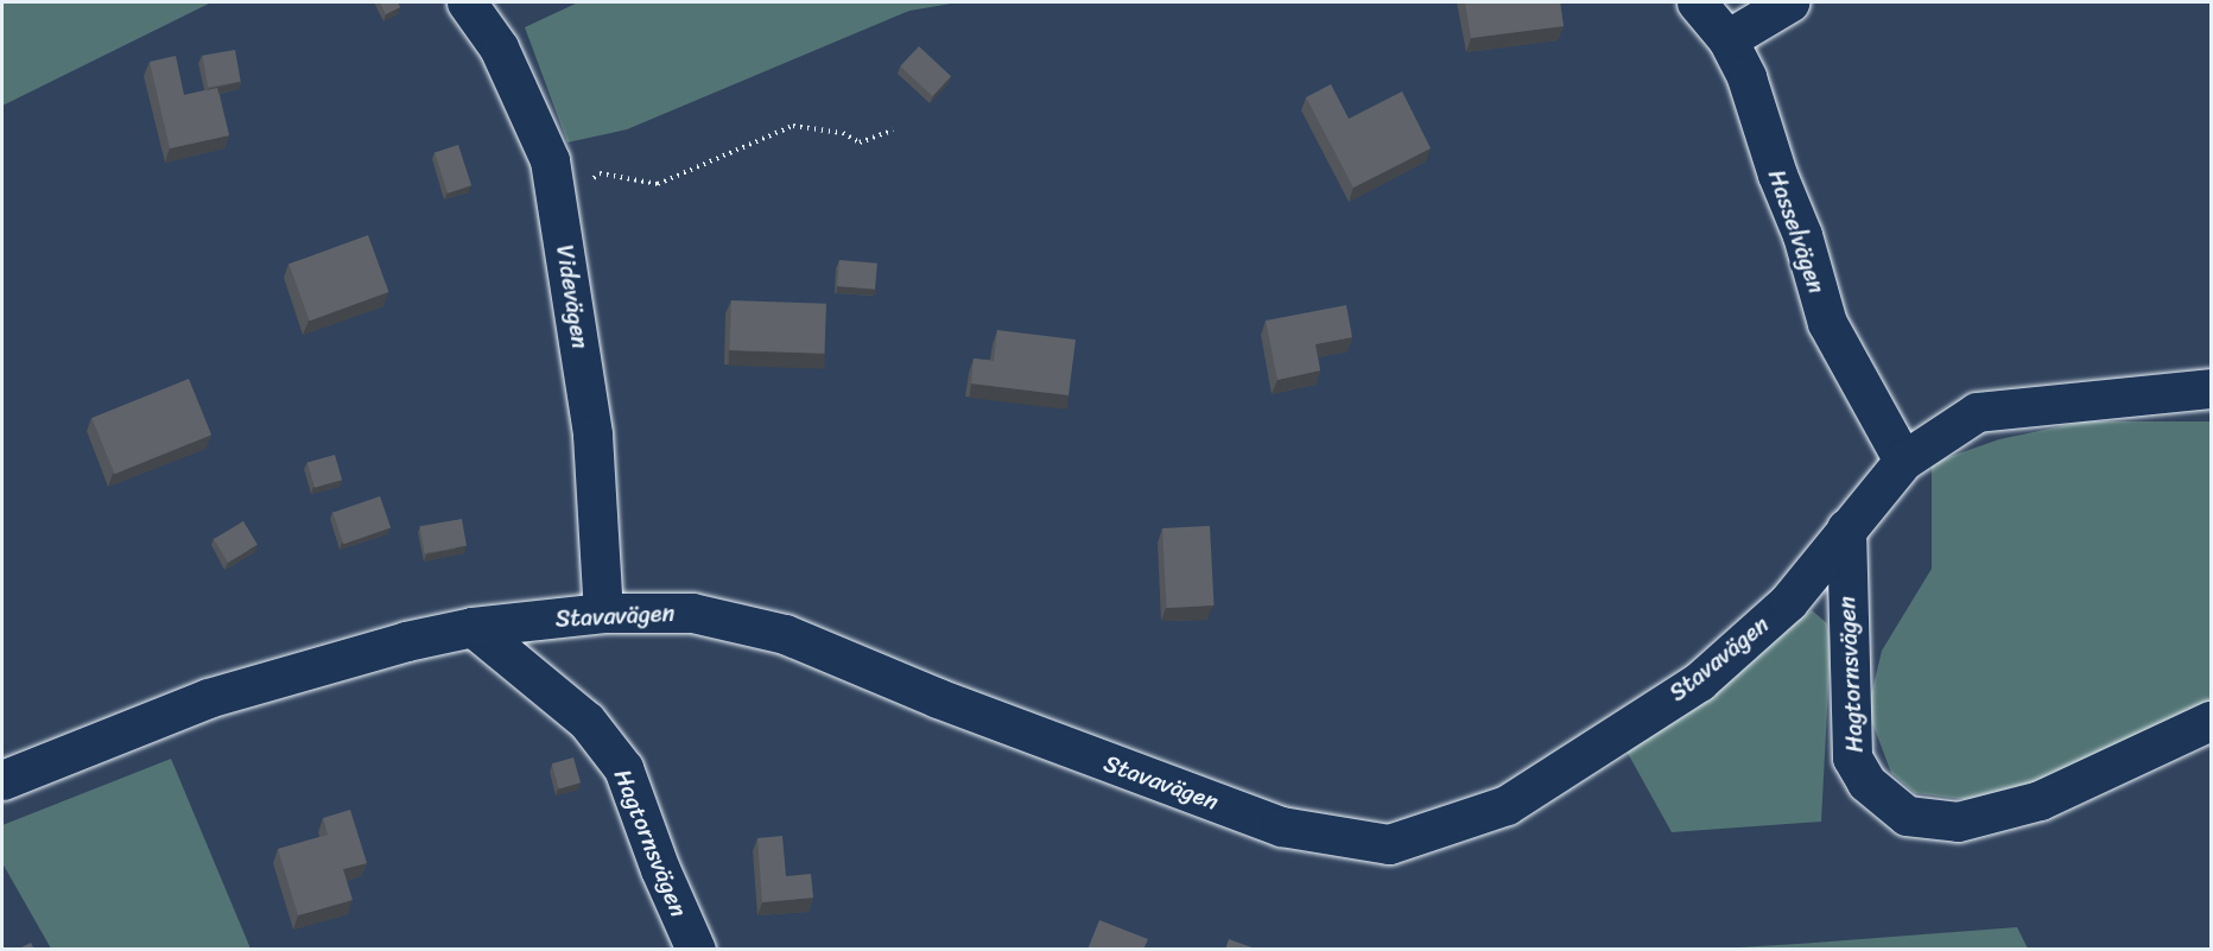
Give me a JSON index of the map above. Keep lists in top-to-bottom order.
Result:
{
  "streets": {
    "street": [
      "Hasselvägen",
      "Videvägen",
      "Stavavägen",
      "Hagtornsvägen"
    ]
  },
  "crossings": [
    ["Hasselvägen", "Stavavägen"],
    ["Videvägen", "Stavavägen"],
    ["Stavavägen", "Hagtornsvägen"]
  ]
}
